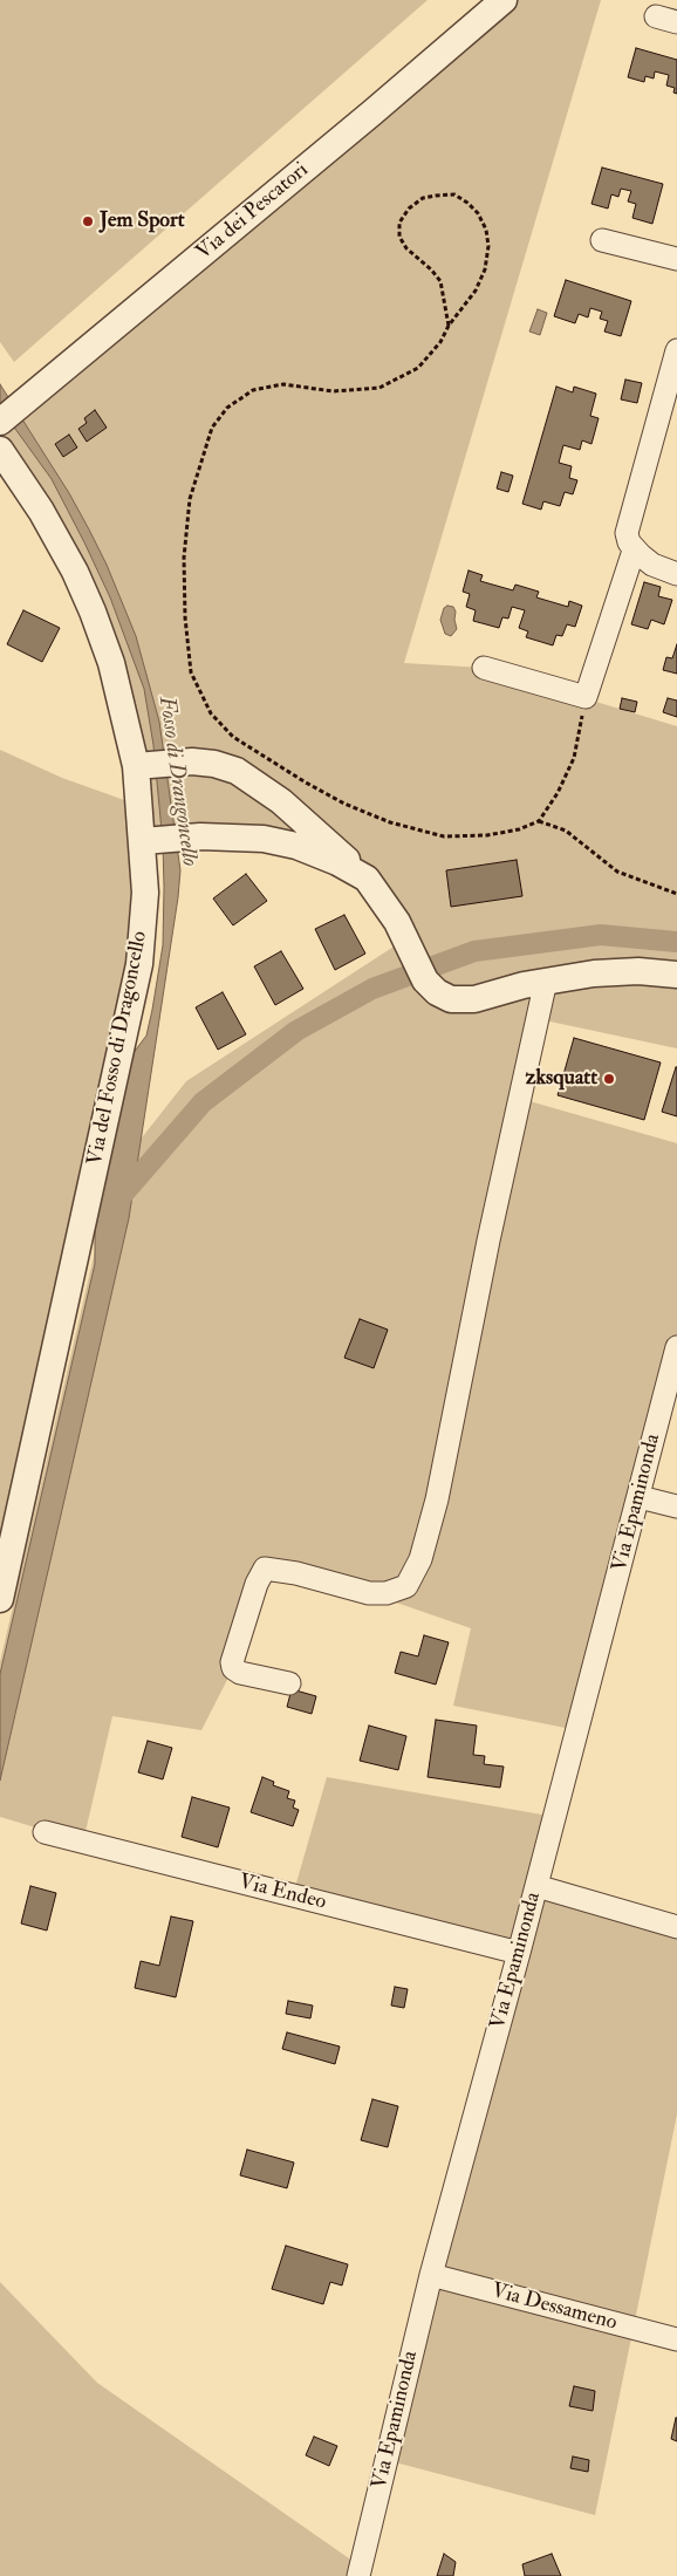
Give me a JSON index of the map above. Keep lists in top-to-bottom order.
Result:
{
  "streets": {
    "street": [
      "Via dei Pescatori",
      "Via del Fosso di Dragoncello",
      "Via Epaminonda",
      "Via Endeo",
      "Via Dessameno"
    ]
  },
  "crossings": [
    ["Via Epaminonda", "Via Endeo"],
    ["Via Epaminonda", "Via Dessameno"]
  ],
  "water": ["Fosso di Drangoncello"],
  "places": ["Jem Sport", "zksquatt"]
}
